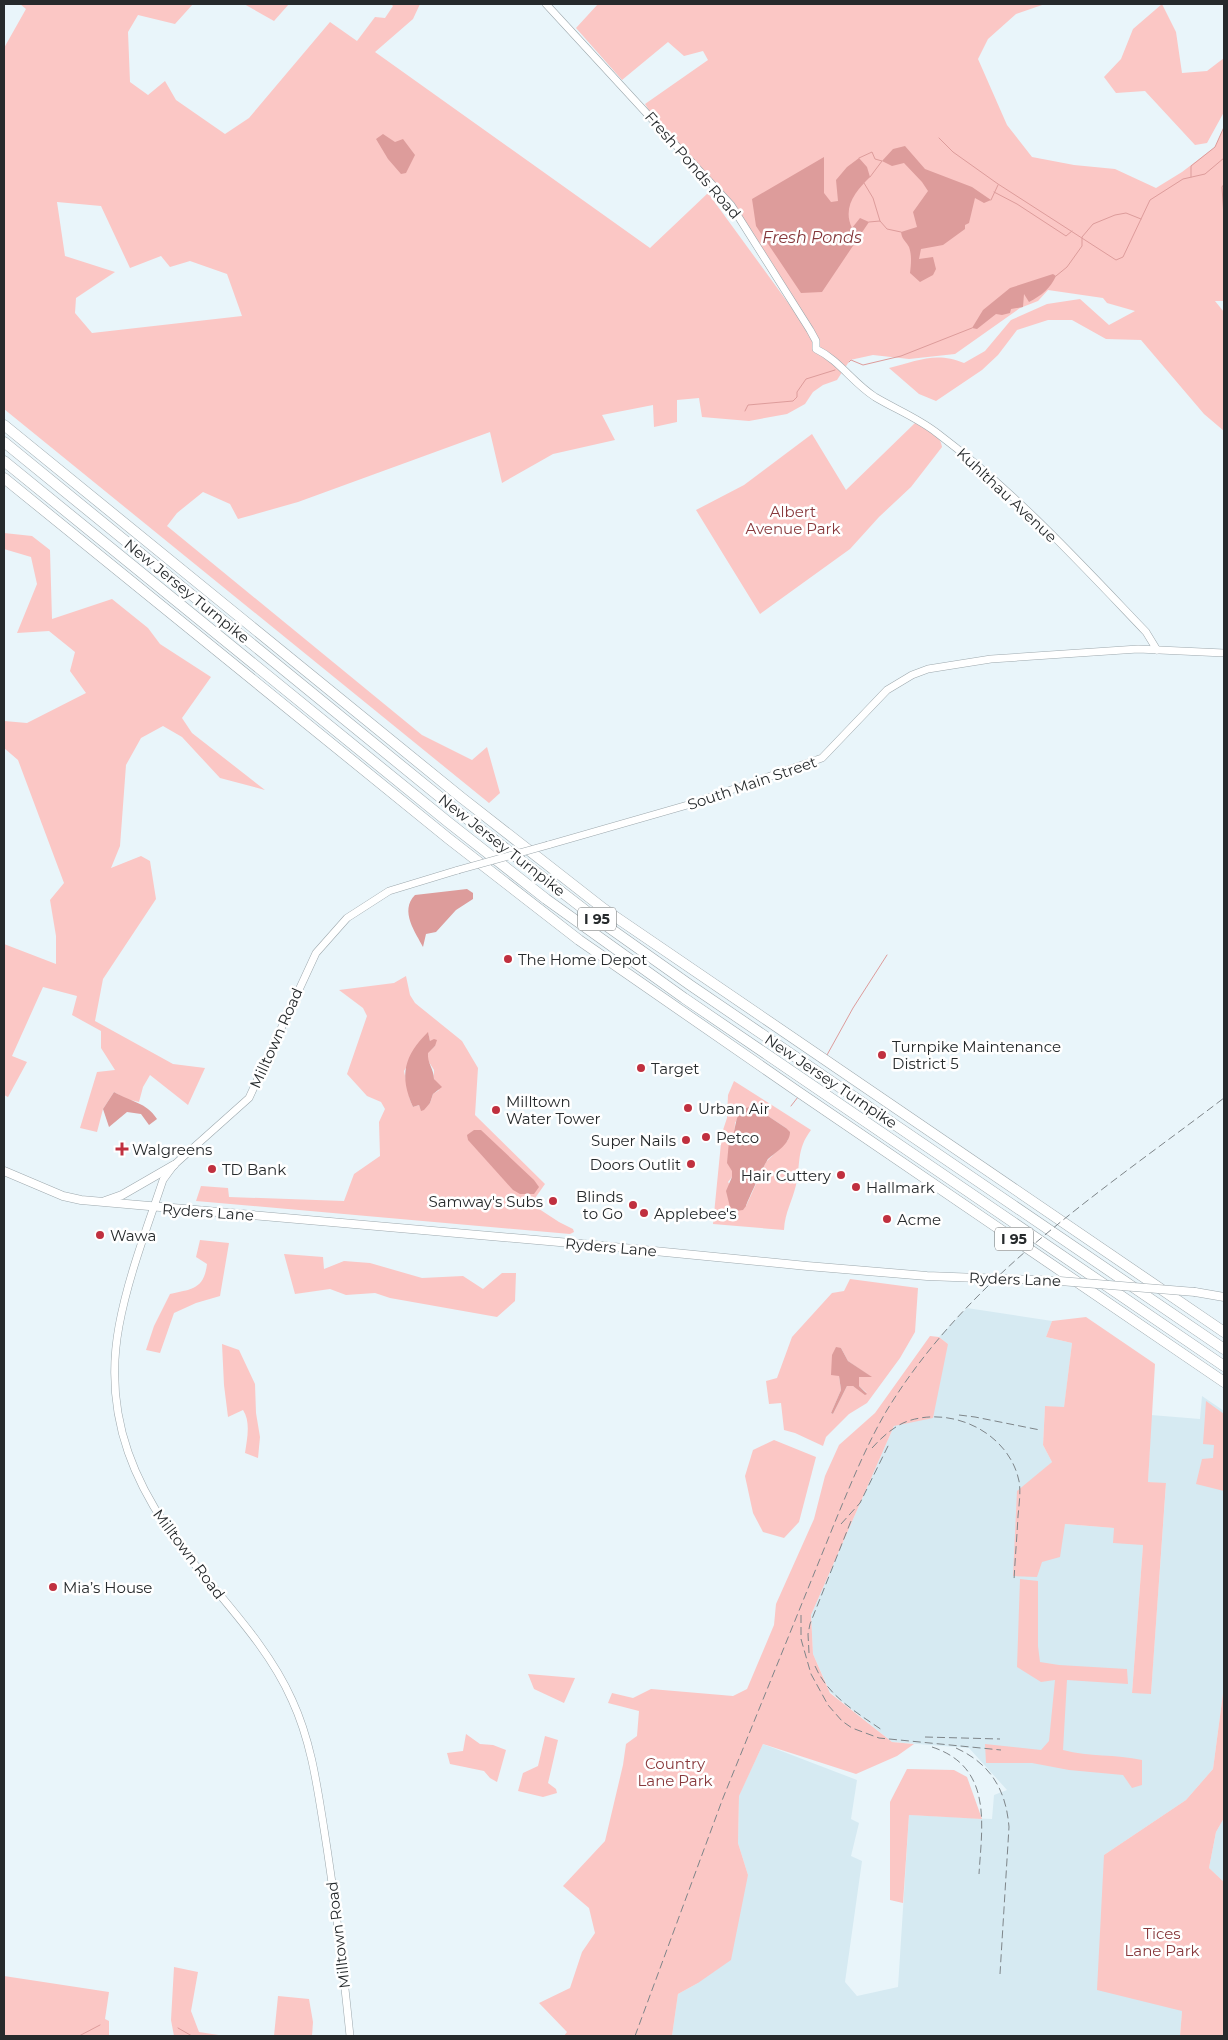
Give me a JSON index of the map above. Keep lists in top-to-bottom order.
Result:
{
  "streets": {
    "highway": ["New Jersey Turnpike", "I 95"],
    "main road": ["Ryders Lane"],
    "street": [
      "Fresh Ponds Road",
      "Kuhlthau Avenue",
      "South Main Street",
      "Milltown Road"
    ]
  },
  "crossings": [
    ["Fresh Ponds Road", "Kuhlthau Avenue"],
    ["Kuhlthau Avenue", "South Main Street"],
    ["South Main Street", "Milltown Road"],
    ["Milltown Road", "Ryders Lane"]
  ],
  "water": ["Fresh Ponds"],
  "parks": ["Albert Avenue Park", "Country Lane Park", "Tices Lane Park"],
  "places": {
    "other": [
      "The Home Depot",
      "Turnpike Maintenance District 5",
      "Target",
      "Urban Air",
      "Milltown Water Tower",
      "Petco",
      "Super Nails",
      "Doors Outlit",
      "TD Bank",
      "Hair Cuttery",
      "Hallmark",
      "Samway's Subs",
      "Blinds to Go",
      "Applebee's",
      "Acme",
      "Wawa",
      "Mia’s House"
    ],
    "health": ["Walgreens"]
  }
}
